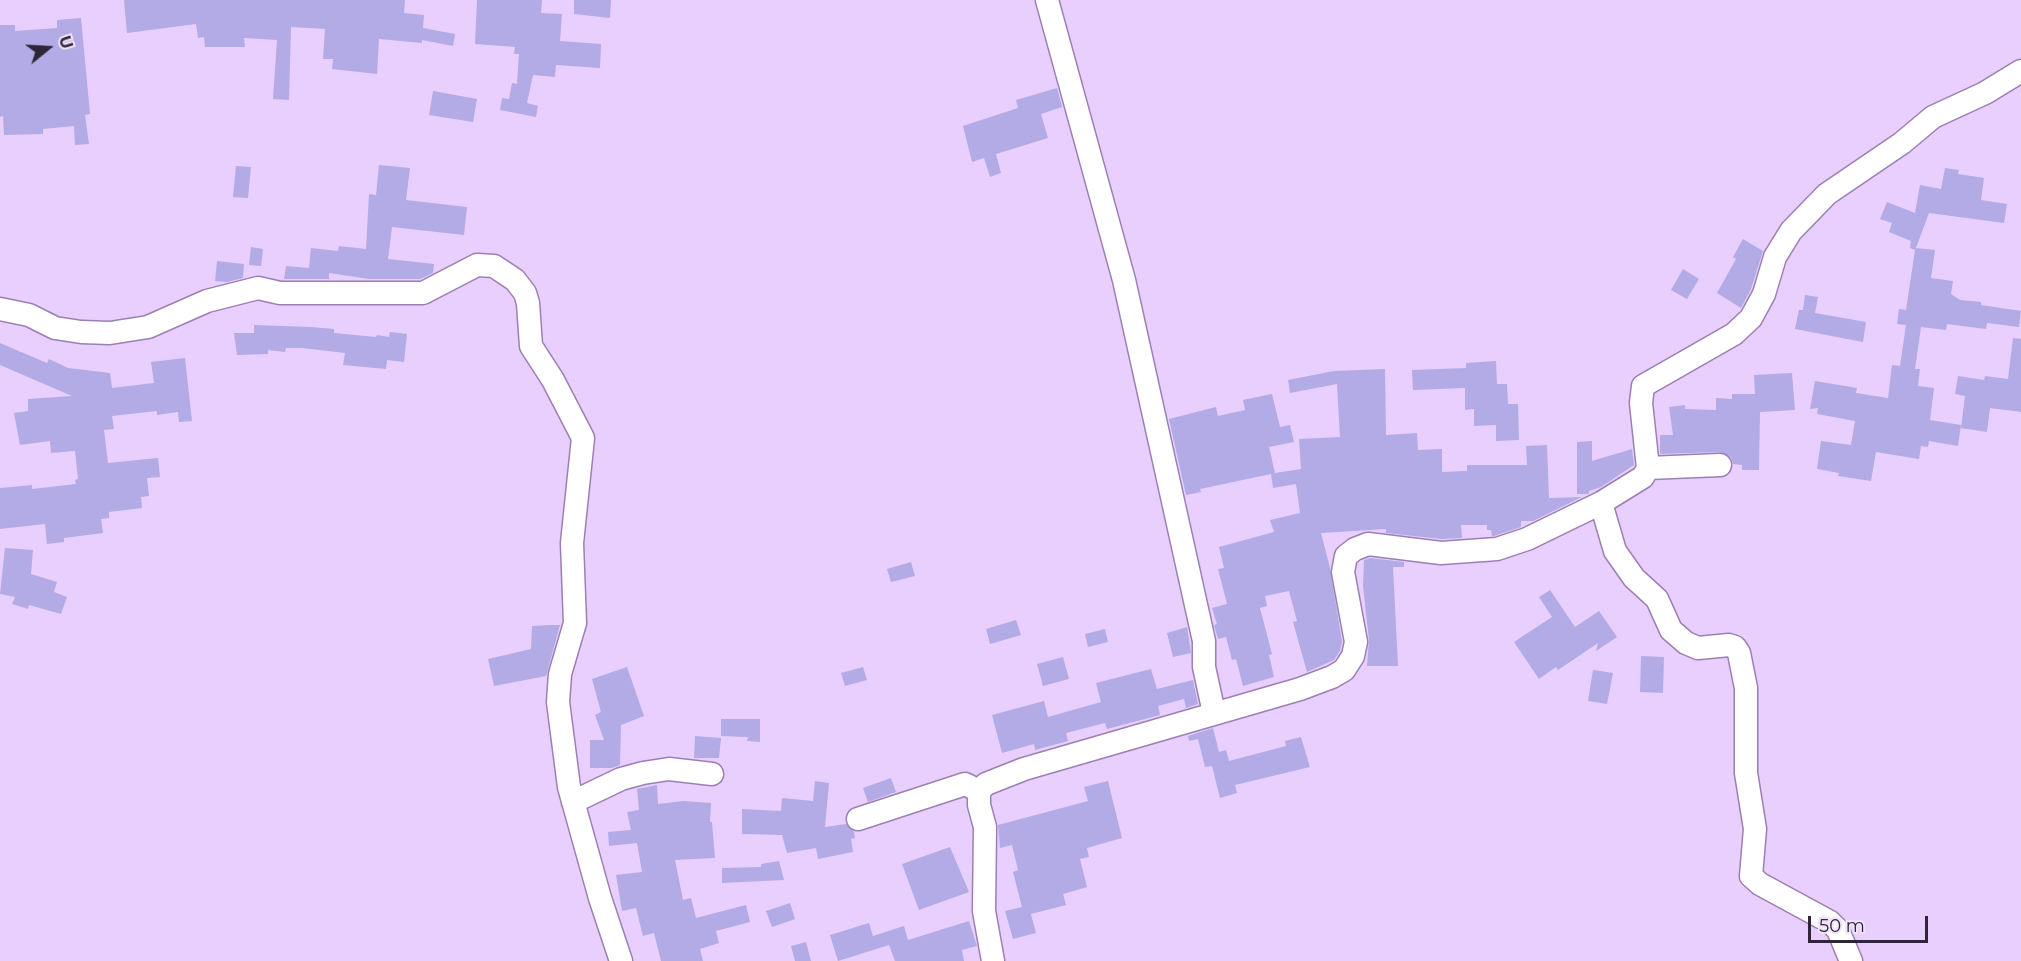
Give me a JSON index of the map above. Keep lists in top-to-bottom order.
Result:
{
  "scale_bar": "50 m",
  "north": "right"
}
